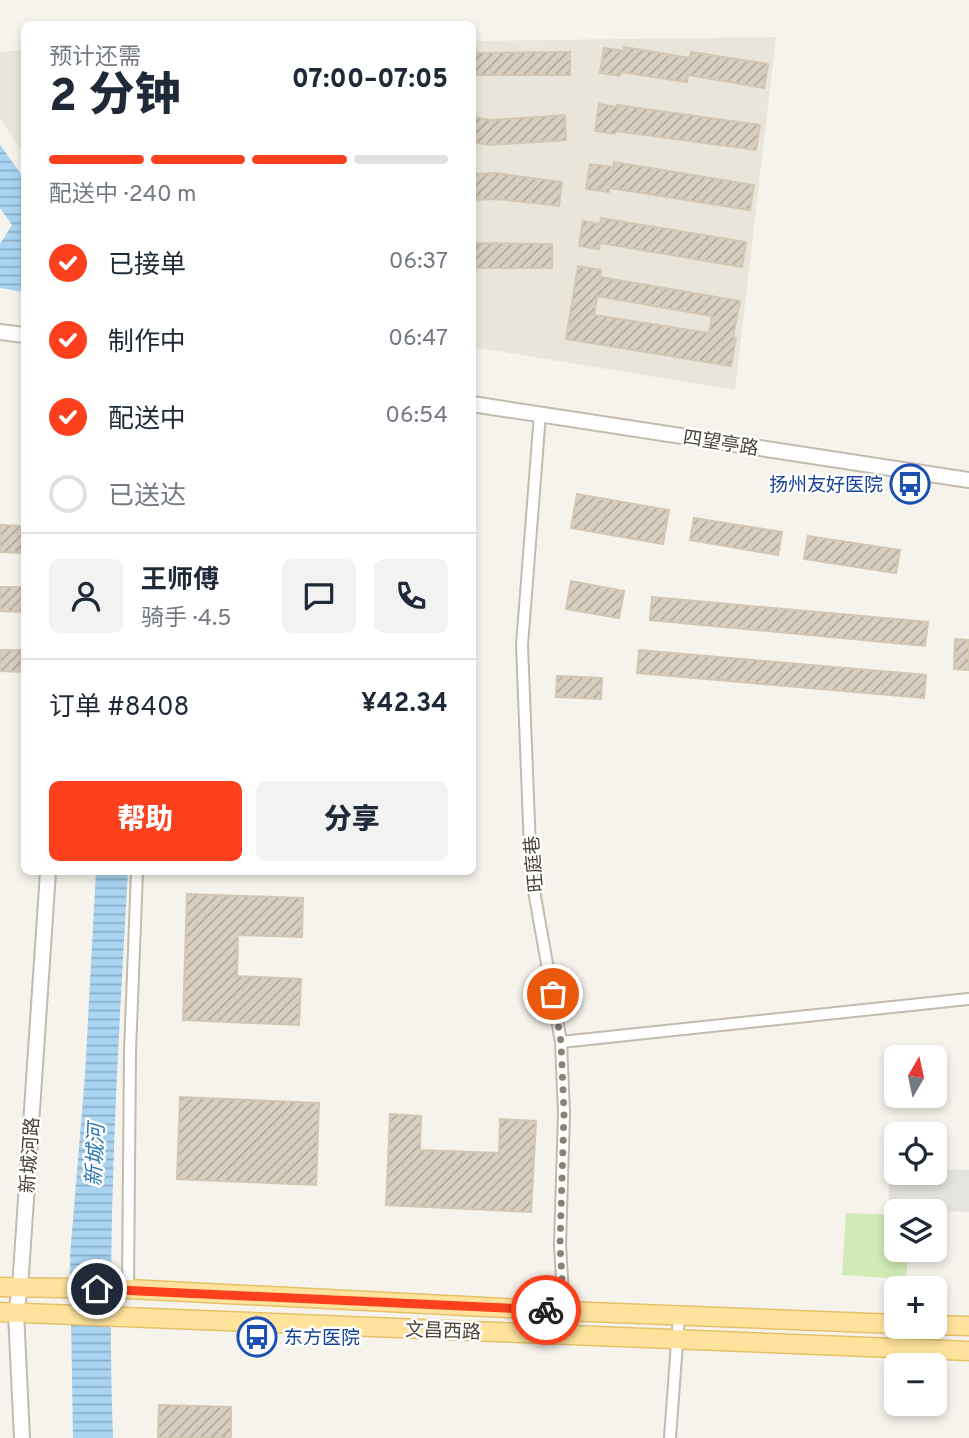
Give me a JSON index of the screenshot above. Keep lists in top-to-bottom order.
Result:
{
  "streets": {
    "main road": ["文昌西路"],
    "street": ["四望亭路", "旺庭巷", "新城河路"]
  },
  "crossings": [
    ["四望亭路", "旺庭巷"],
    ["旺庭巷", "文昌西路"],
    ["新城河路", "文昌西路"]
  ],
  "water": ["新城河"],
  "places": {
    "bus stop": ["扬州友好医院", "东方医院"]
  },
  "north": "top",
  "page": {
    "heading": ["2 分钟", "预计还需", "07:00–07:05"],
    "panel": [
      "王师傅",
      "骑手 · 4.5",
      "订单 #8408",
      "¥42.34"
    ],
    "bar": "配送中 · 240 m",
    "list": [
      ["已接单", "06:37"],
      ["制作中", "06:47"],
      ["配送中", "06:54"],
      "已送达"
    ],
    "buttons": ["帮助", "分享"],
    "map_buttons": ["+", "−"]
  }
}
